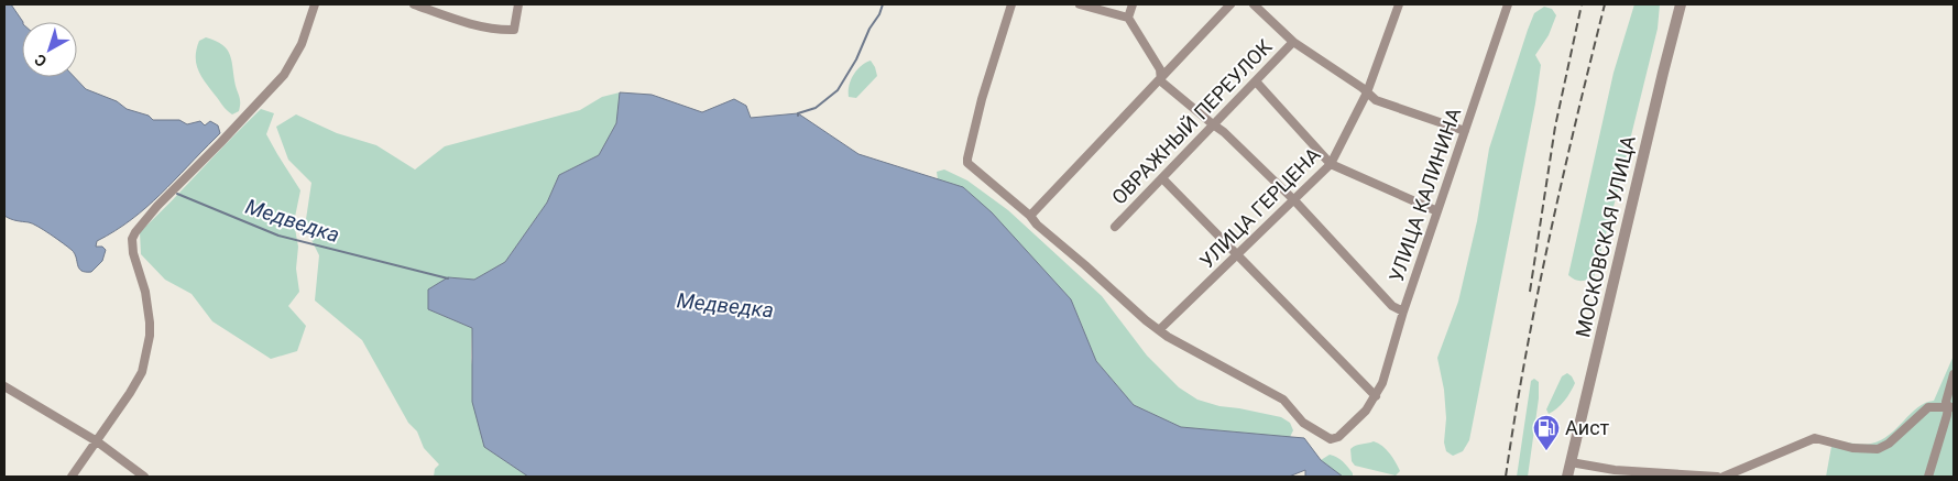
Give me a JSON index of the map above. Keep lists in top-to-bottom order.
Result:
{
  "streets": {
    "street": [
      "ОВРАЖНЫЙ ПЕРЕУЛОК",
      "УЛИЦА КАЛИНИНА",
      "УЛИЦА ГЕРЦЕНА",
      "МОСКОВСКАЯ УЛИЦА"
    ]
  },
  "crossings": [
    ["УЛИЦА КАЛИНИНА", "УЛИЦА ГЕРЦЕНА"]
  ],
  "water": ["Медведка"],
  "places": {
    "fuel station": ["Аист"]
  },
  "north": "bottom left"
}
